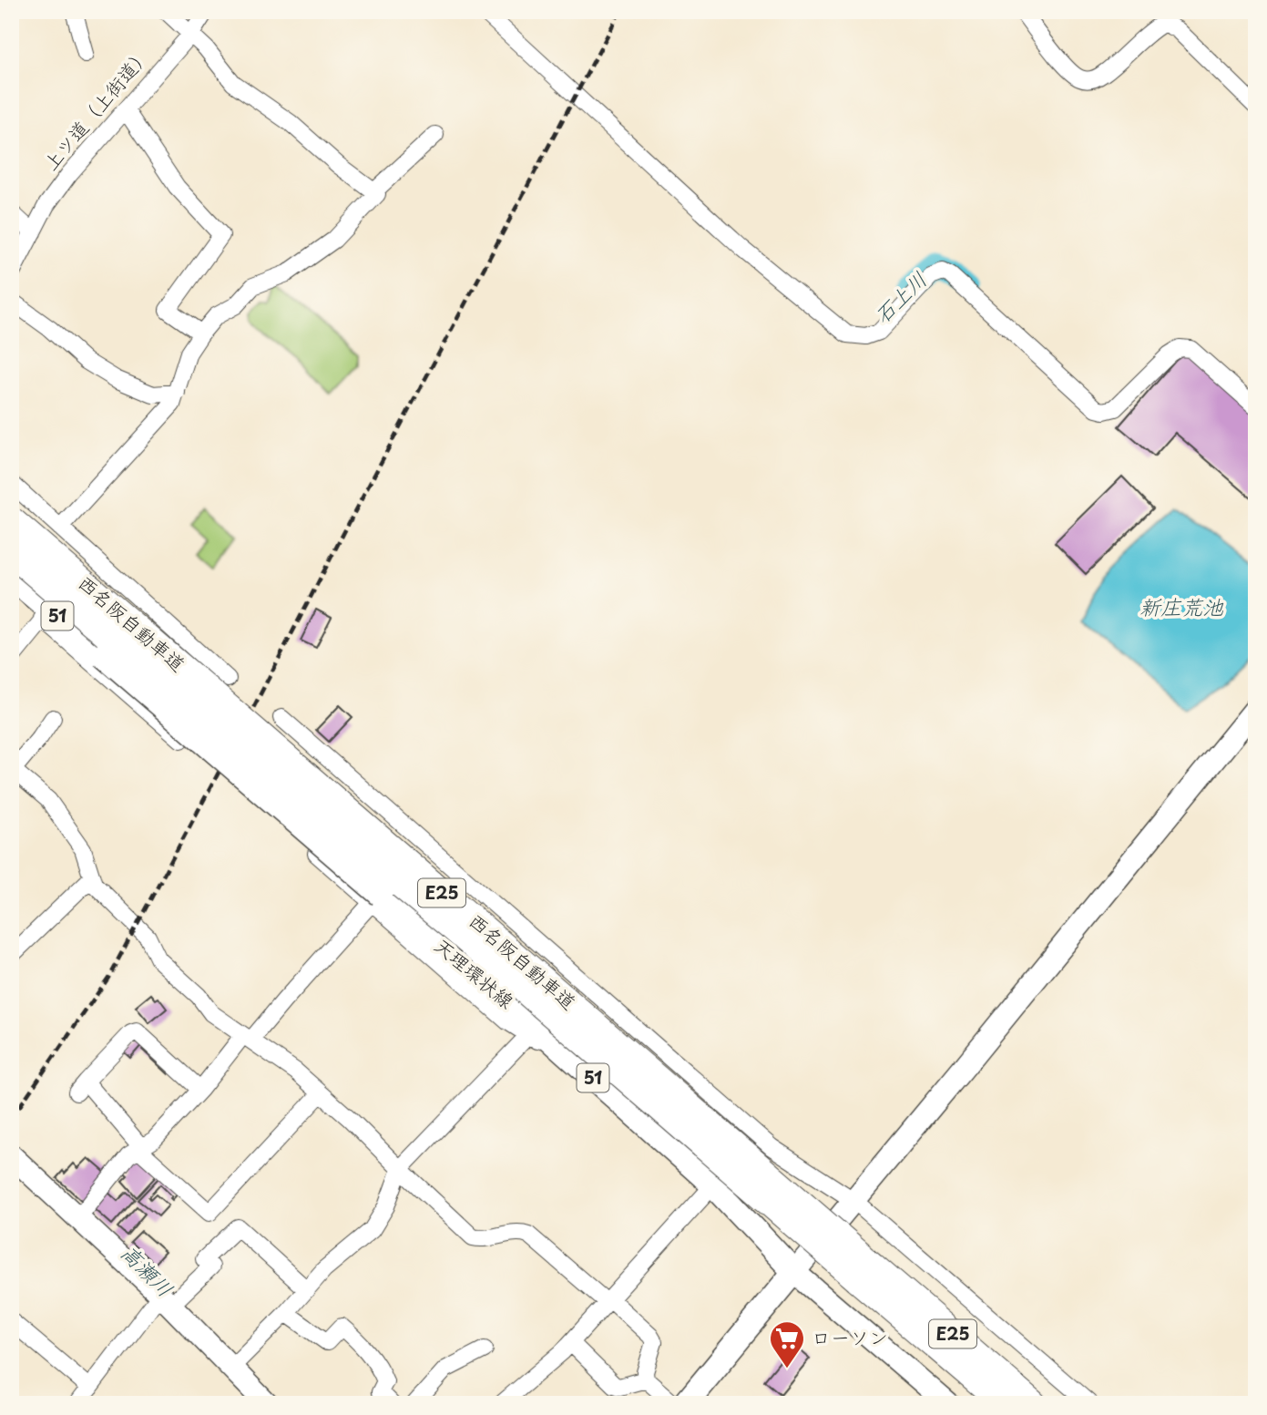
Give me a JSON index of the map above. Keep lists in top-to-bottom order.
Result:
{
  "streets": {
    "highway": ["西名阪自動車道", "E25"],
    "main road": ["51", "天理環状線"],
    "street": ["上ツ道（上街道）"]
  },
  "water": ["石上川", "新庄荒池", "高瀬川"],
  "places": {
    "supermarket": ["ローソン"]
  }
}
